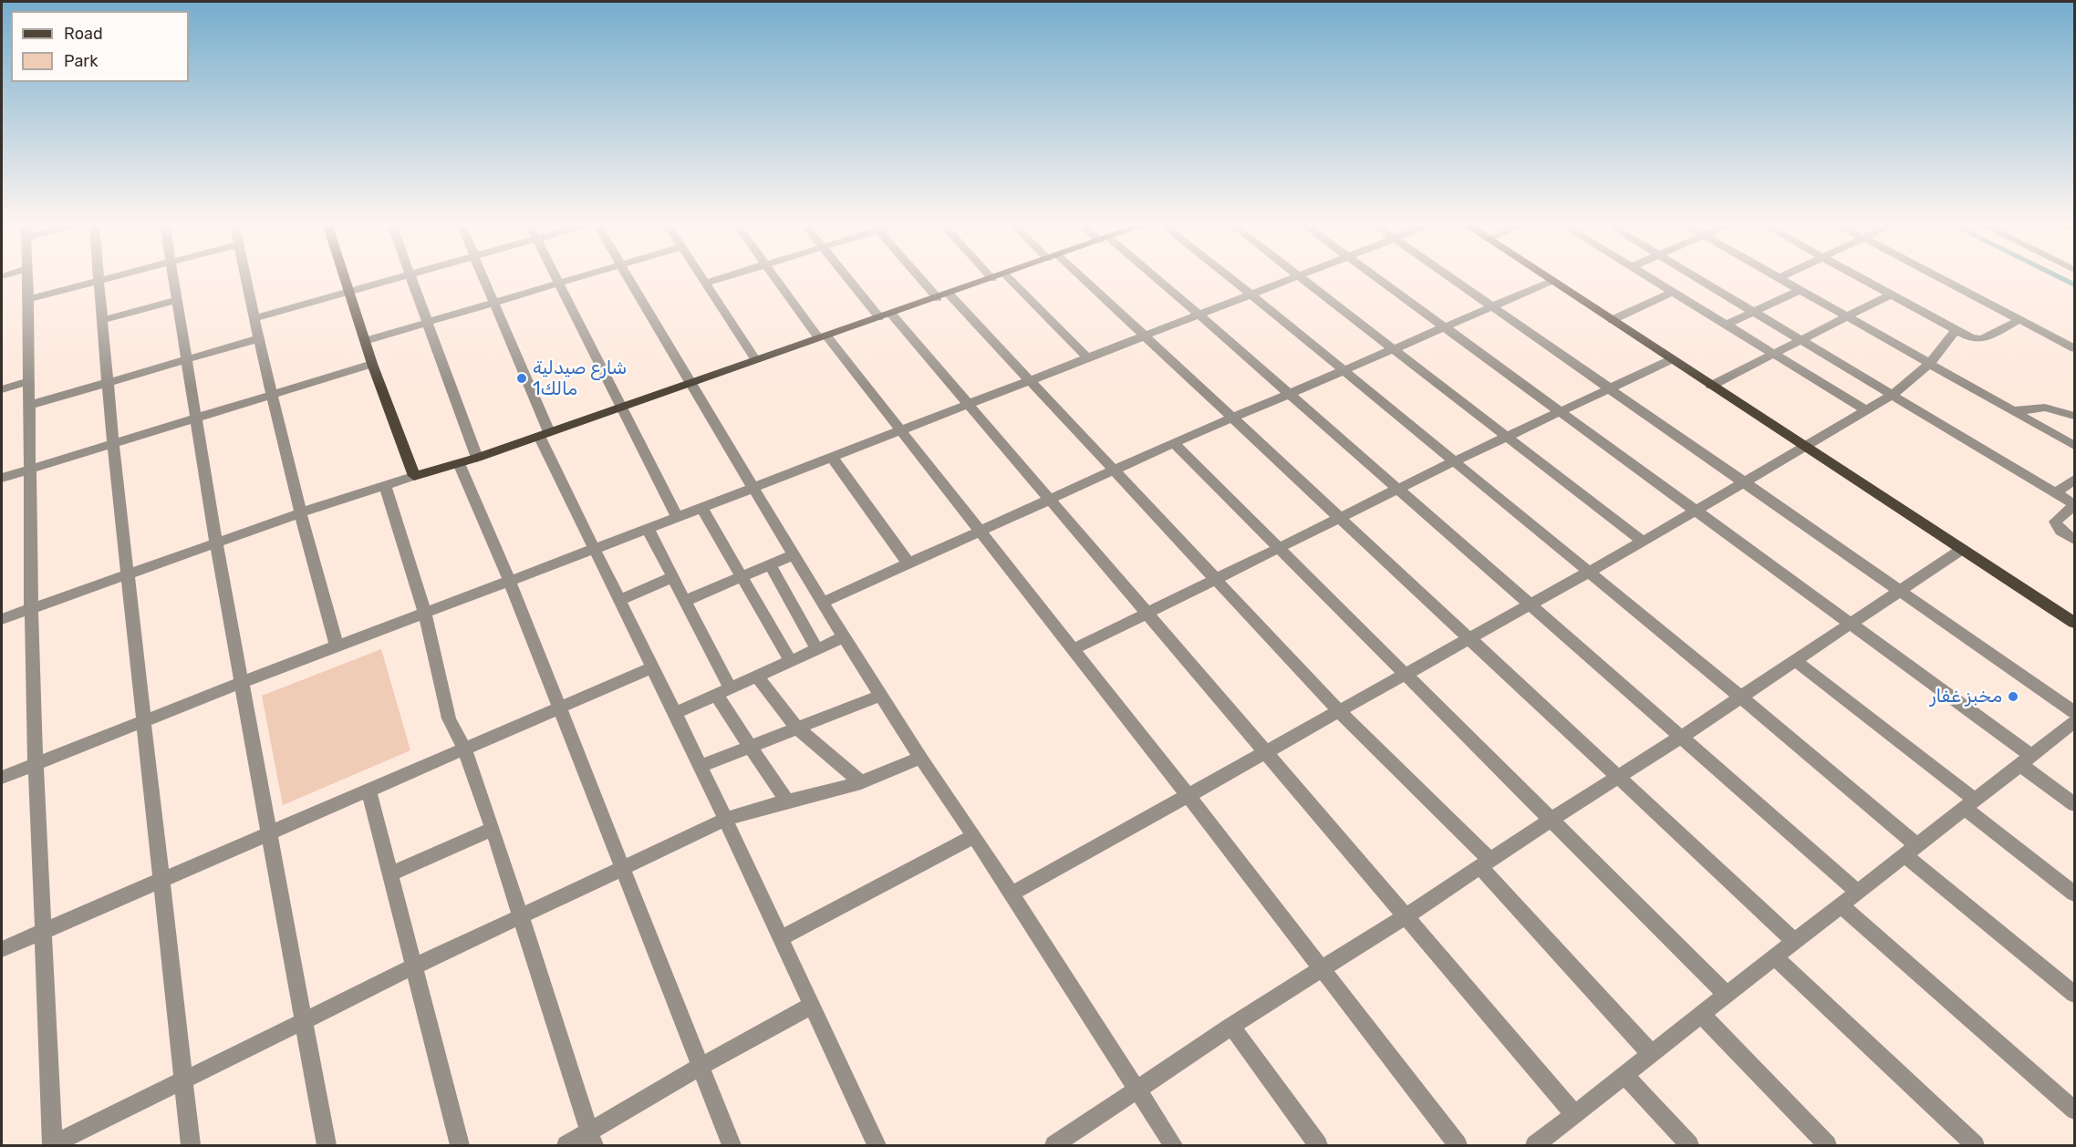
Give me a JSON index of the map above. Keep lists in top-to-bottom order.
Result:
{
  "places": ["شارع صيدلية مالك1", "مخبز غفار"],
  "legend": ["Road", "Park"]
}
